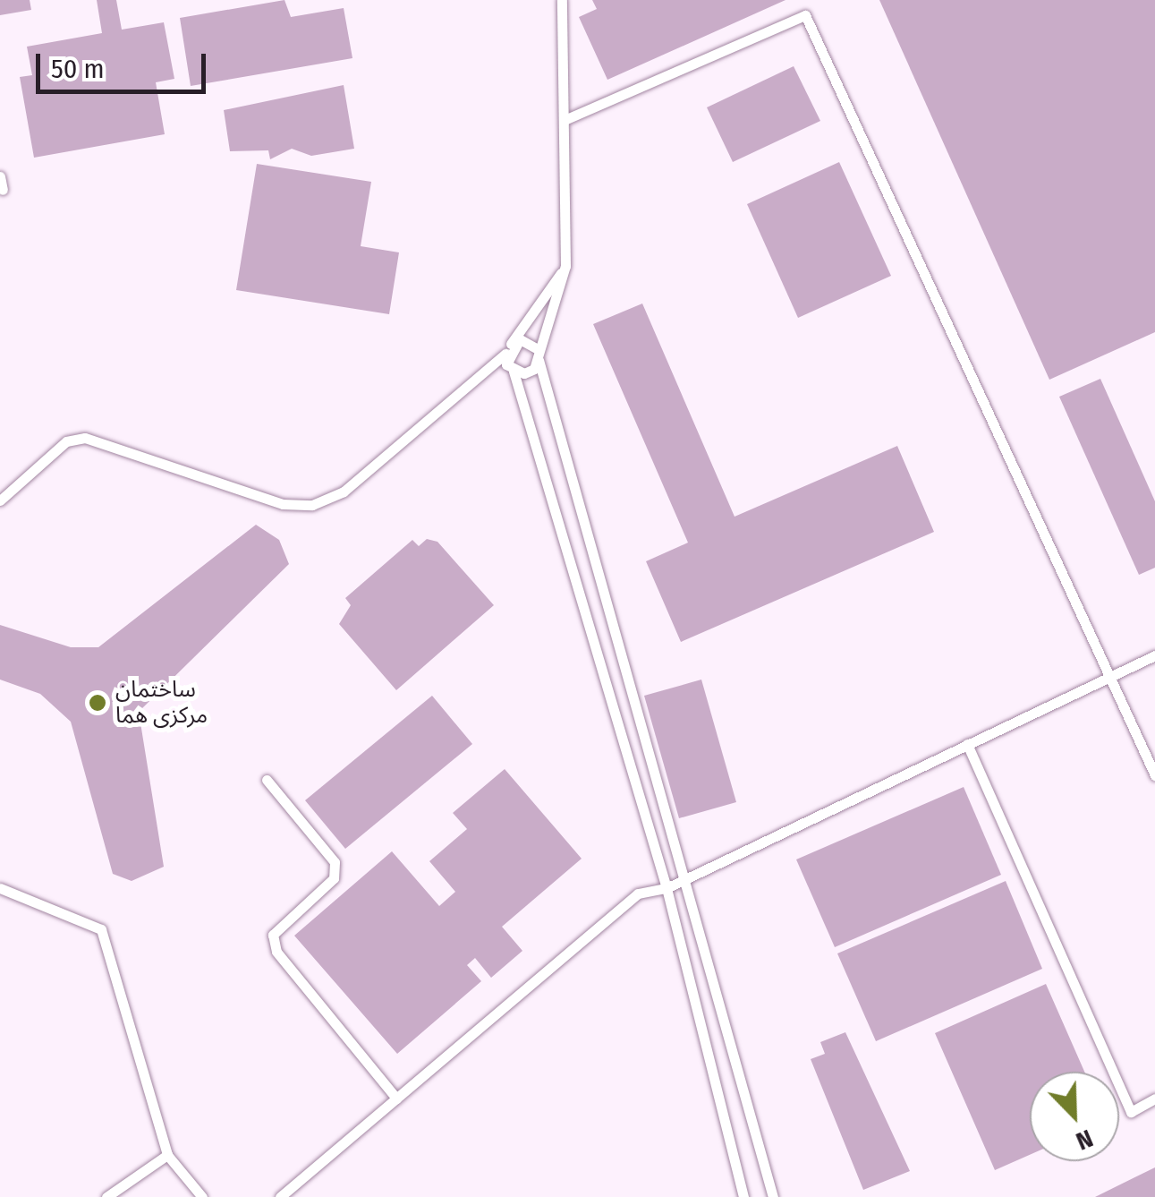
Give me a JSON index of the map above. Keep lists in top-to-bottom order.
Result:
{
  "places": ["ساختمان مرکزی هما"],
  "scale_bar": "50 m",
  "north": "bottom right"
}
